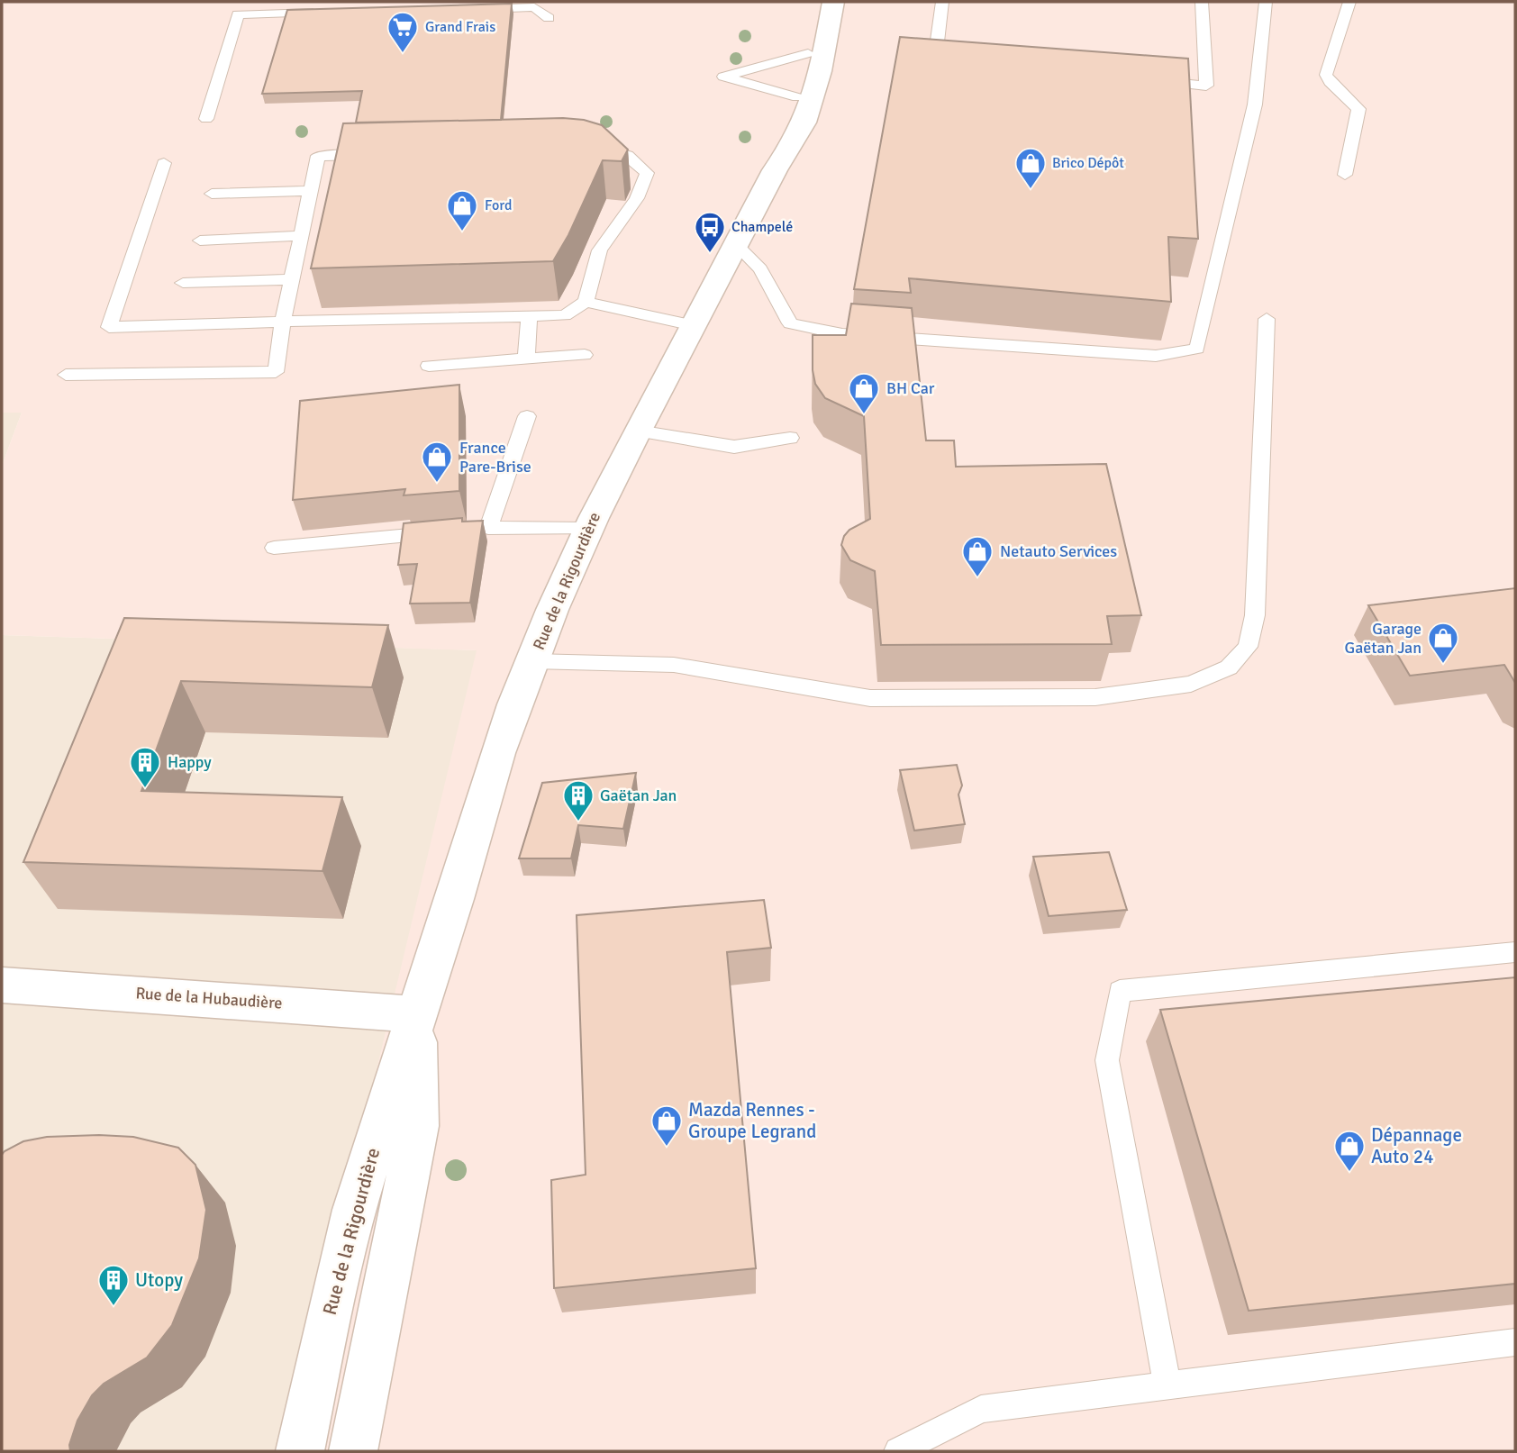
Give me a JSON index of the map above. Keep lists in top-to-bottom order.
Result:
{
  "streets": {
    "street": ["Rue de la Rigourdière", "Rue de la Hubaudière"]
  },
  "crossings": [
    ["Rue de la Rigourdière", "Rue de la Hubaudière"]
  ],
  "places": {
    "supermarket": ["Grand Frais"],
    "shop": [
      "Brico Dépôt",
      "Ford",
      "BH Car",
      "France Pare-Brise",
      "Netauto Services",
      "Garage Gaëtan Jan",
      "Mazda Rennes - Groupe Legrand",
      "Dépannage Auto 24"
    ],
    "bus stop": ["Champelé"],
    "building": ["Happy", "Gaëtan Jan", "Utopy"]
  }
}
